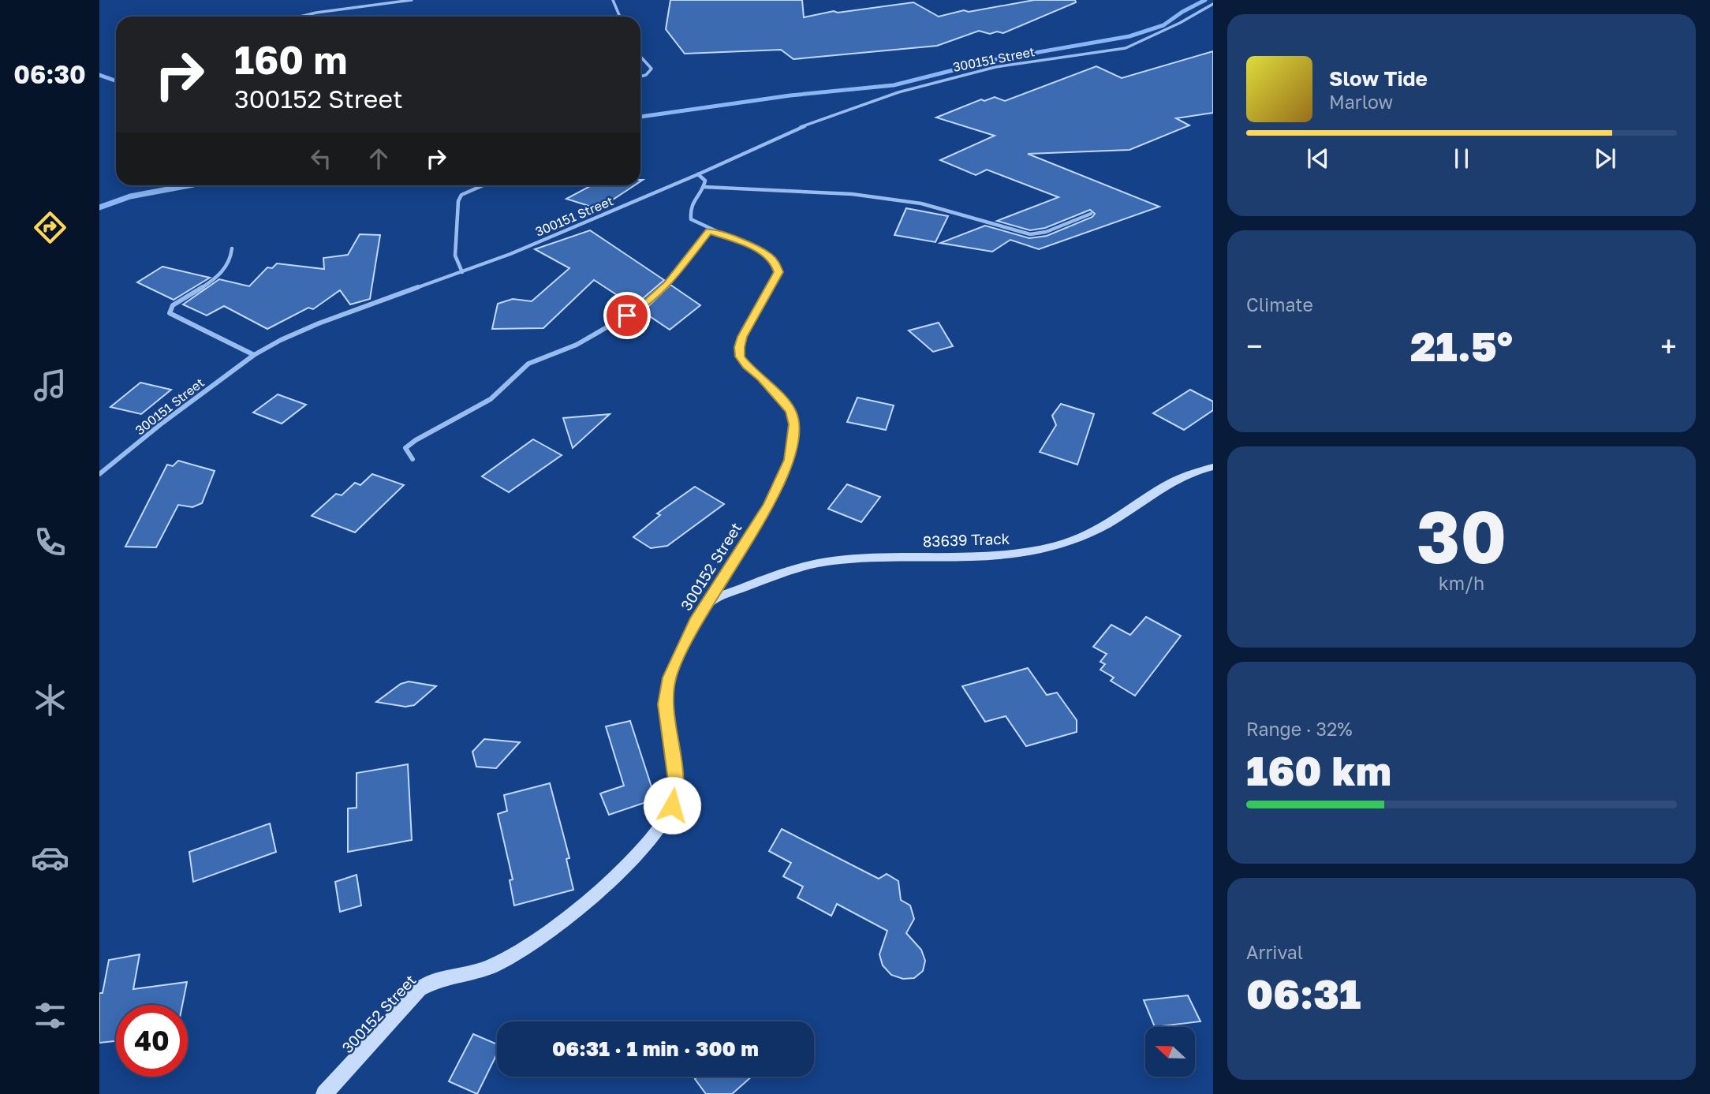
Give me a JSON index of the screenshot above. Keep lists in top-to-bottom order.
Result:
{
  "streets": {
    "street": ["300151 Street", "83639 Track", "300152 Street"]
  },
  "crossings": [
    ["83639 Track", "300152 Street"]
  ],
  "north": "left",
  "page": {
    "tabs": "06:30",
    "turn": ["160 m", "300152 Street"],
    "song": ["Slow Tide", "Marlow"],
    "tile": [
      "Climate",
      ["30", "km/h"],
      ["Range · 32%", "160 km"],
      ["Arrival", "06:31"]
    ],
    "heat": ["−", "21.5°", "+"],
    "limit": "40",
    "trip": "06:31 · 1 min · 300 m"
  }
}
